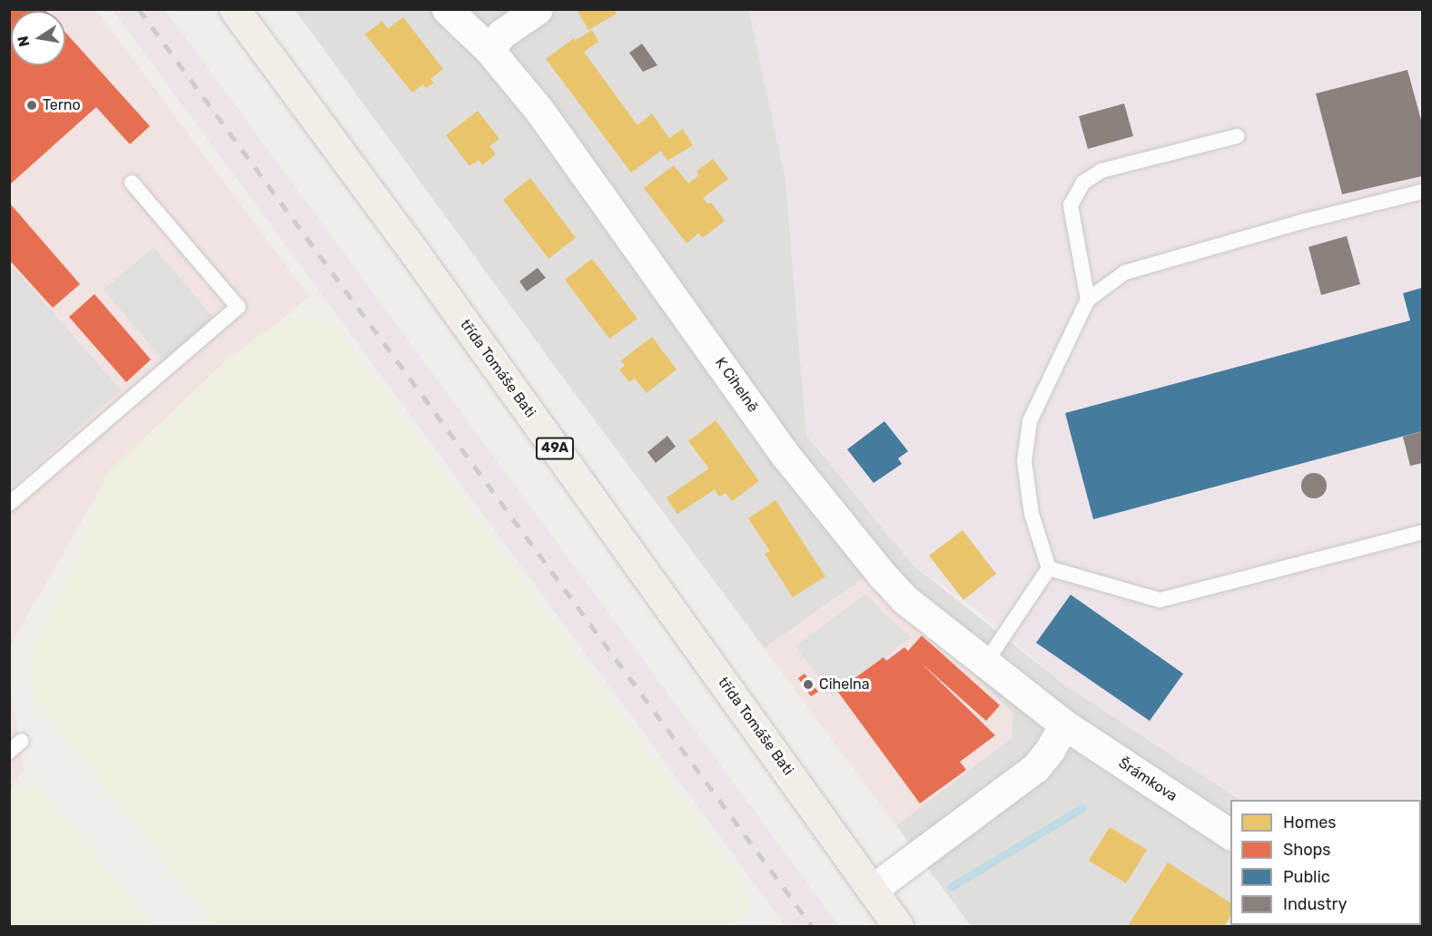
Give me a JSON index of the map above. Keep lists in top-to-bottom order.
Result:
{
  "streets": {
    "main road": ["třída Tomáše Bati", "49A"],
    "street": ["K Cihelně", "Šrámkova"]
  },
  "crossings": [
    ["třída Tomáše Bati", "49A"],
    ["K Cihelně", "Šrámkova"]
  ],
  "places": ["Terno", "Cihelna"],
  "legend": [
    "Homes",
    "Shops",
    "Public",
    "Industry"
  ],
  "north": "left"
}
